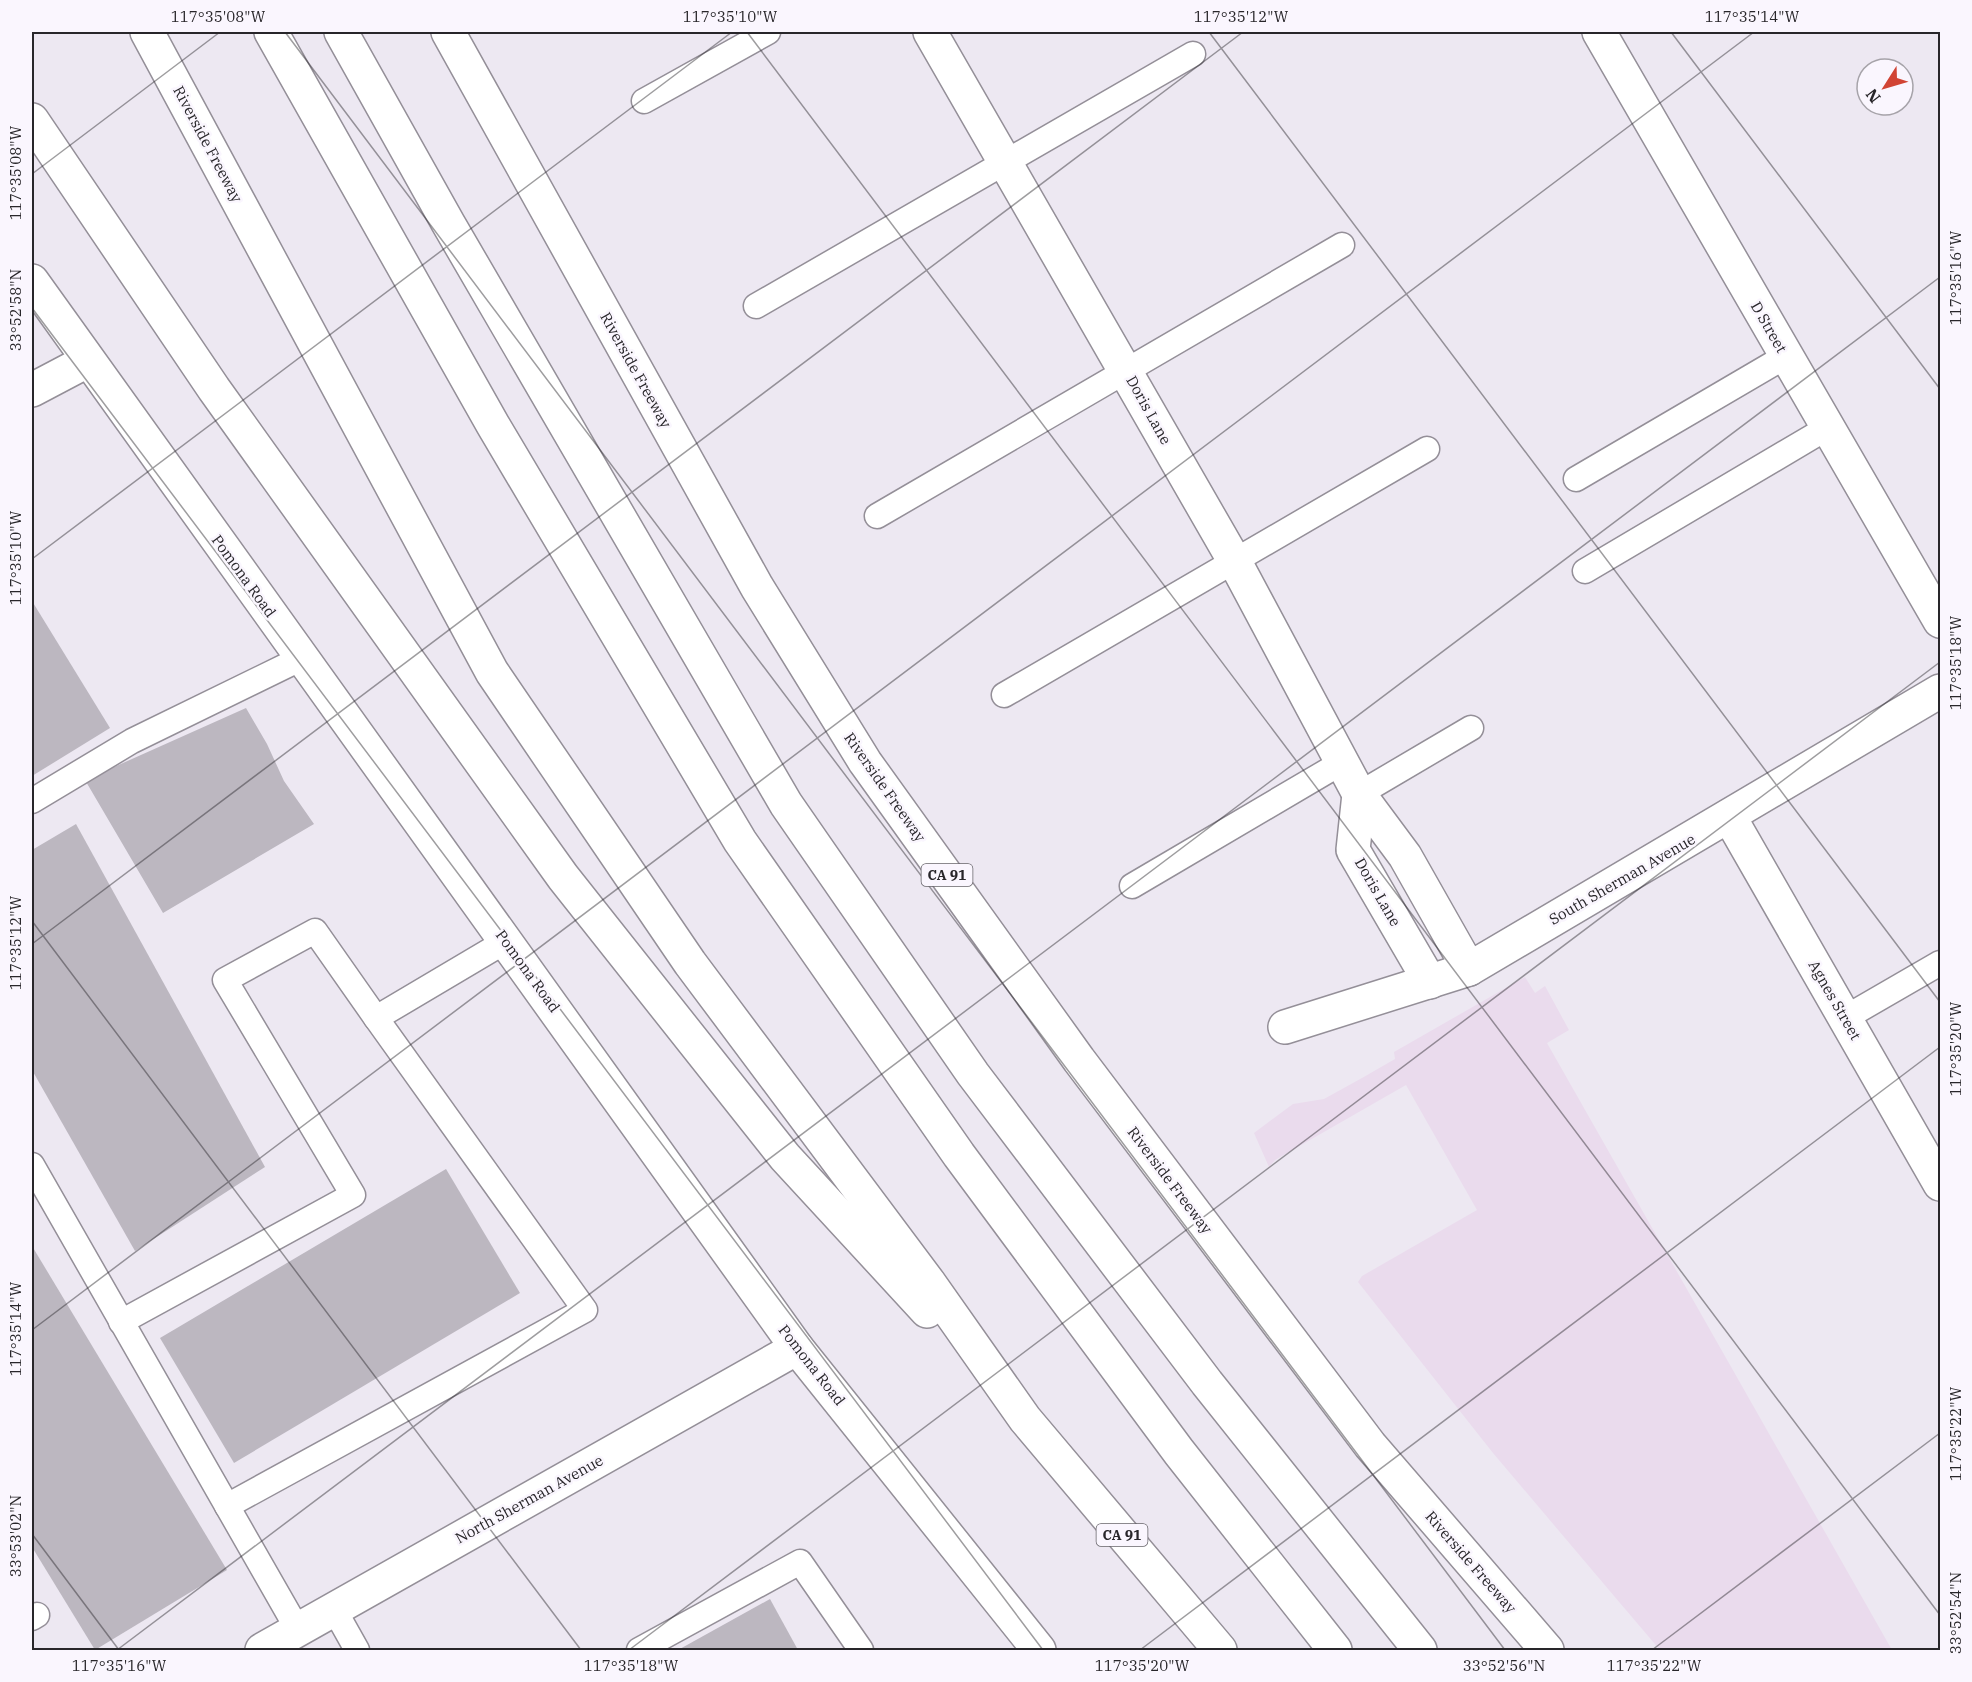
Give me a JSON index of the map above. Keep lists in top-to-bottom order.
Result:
{
  "streets": {
    "main road": [
      "Riverside Freeway",
      "D Street",
      "Doris Lane",
      "Pomona Road",
      "CA 91",
      "South Sherman Avenue",
      "Agnes Street",
      "North Sherman Avenue"
    ]
  },
  "crossings": [
    ["Doris Lane", "South Sherman Avenue"],
    ["Pomona Road", "North Sherman Avenue"],
    ["South Sherman Avenue", "Agnes Street"]
  ],
  "north": "bottom left",
  "coordinates": [
    "117°35'08\"W",
    "117°35'10\"W",
    "117°35'12\"W",
    "117°35'14\"W",
    "117°35'16\"W",
    "33°52'58\"N",
    "117°35'18\"W",
    "117°35'20\"W",
    "117°35'22\"W",
    "33°53'02\"N",
    "33°52'54\"N",
    "33°52'56\"N"
  ]
}
